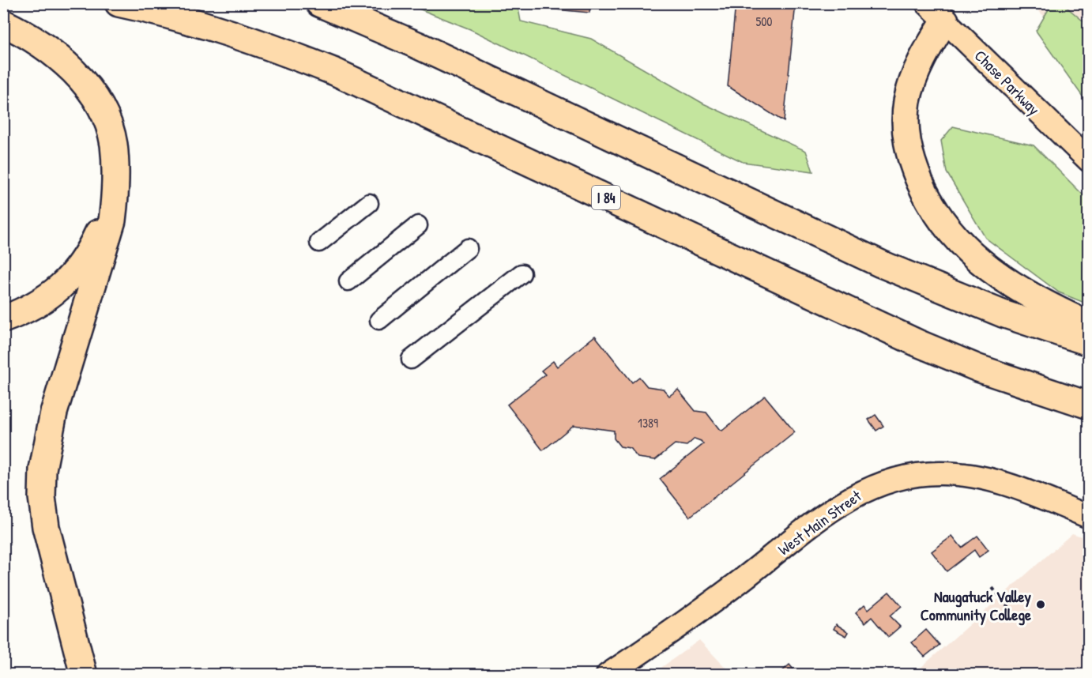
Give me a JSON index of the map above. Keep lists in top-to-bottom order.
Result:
{
  "streets": {
    "highway": ["I 84"],
    "main road": ["Chase Parkway", "West Main Street"]
  },
  "places": ["Naugatuck Valley Community College"],
  "house_numbers": ["500", "1389"]
}
